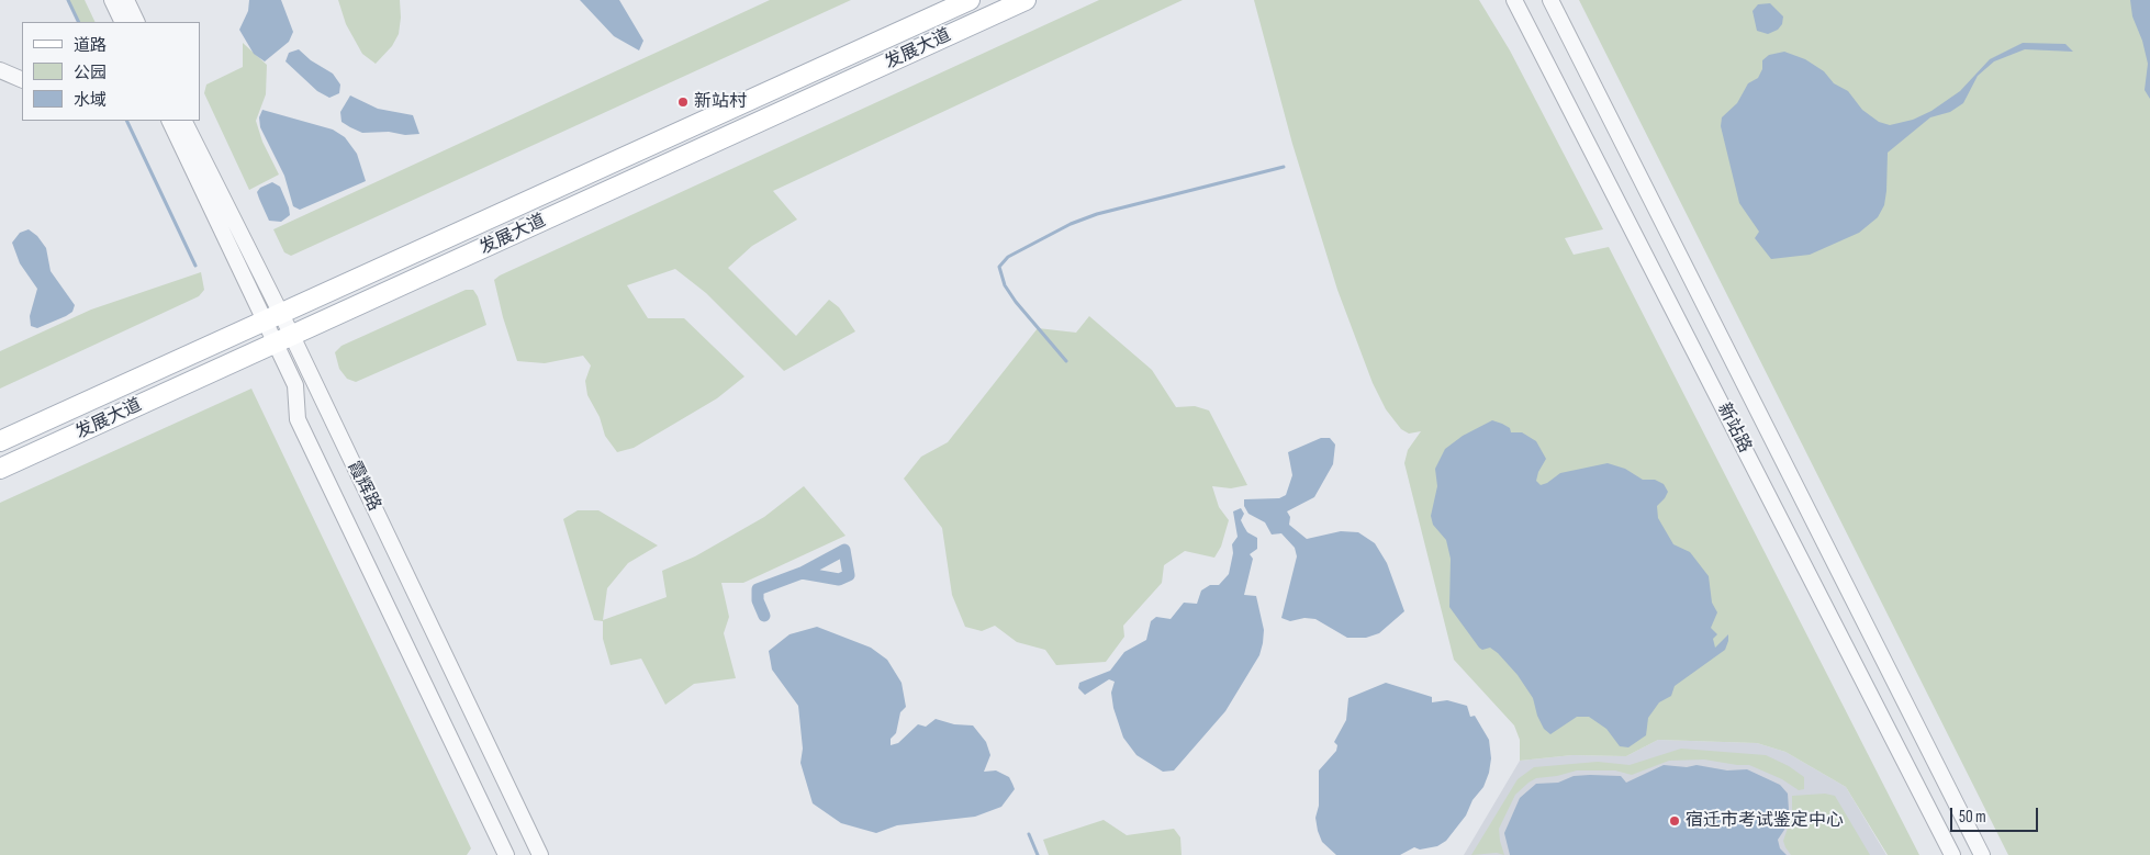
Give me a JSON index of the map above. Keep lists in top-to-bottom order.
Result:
{
  "streets": {
    "main road": ["发展大道"],
    "street": ["新站路", "霞辉路"]
  },
  "crossings": [
    ["发展大道", "霞辉路"]
  ],
  "places": ["新站村", "宿迁市考试鉴定中心"],
  "legend": ["道路", "公园", "水域"],
  "scale_bar": "50 m"
}
